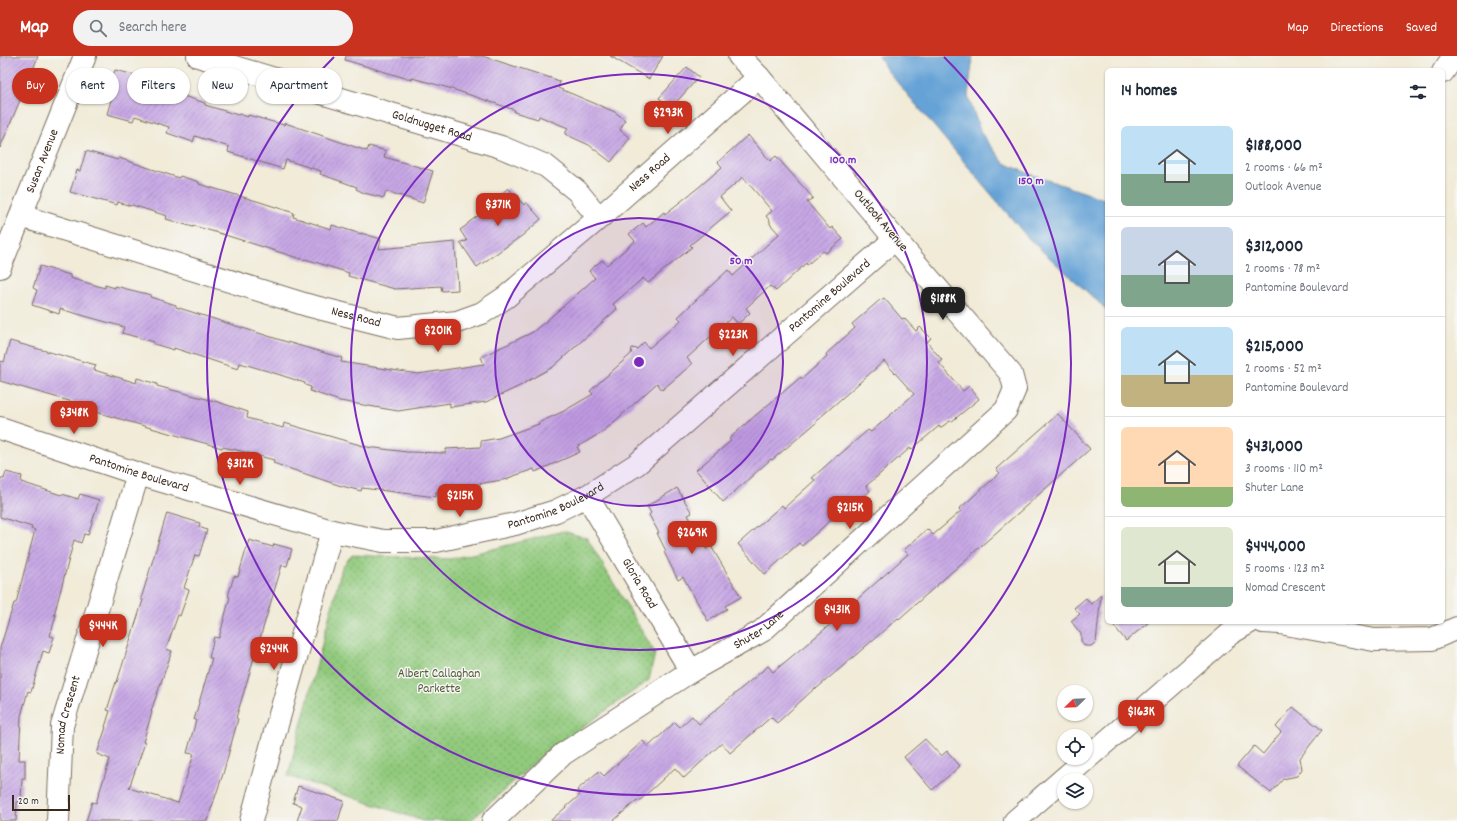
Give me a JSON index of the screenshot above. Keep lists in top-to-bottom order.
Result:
{
  "streets": {
    "street": [
      "Goldnugget Road",
      "Susan Avenue",
      "Ness Road",
      "Outlook Avenue",
      "Pantomine Boulevard",
      "Gloria Road",
      "Shuter Lane",
      "Nomad Crescent"
    ]
  },
  "crossings": [
    ["Goldnugget Road", "Ness Road"],
    ["Susan Avenue", "Ness Road"],
    ["Ness Road", "Outlook Avenue"],
    ["Outlook Avenue", "Pantomine Boulevard"],
    ["Outlook Avenue", "Shuter Lane"],
    ["Pantomine Boulevard", "Gloria Road"],
    ["Pantomine Boulevard", "Nomad Crescent"],
    ["Gloria Road", "Shuter Lane"]
  ],
  "parks": ["Albert Callaghan Parkette"],
  "scale_bar": "20 m",
  "north": "bottom left",
  "page": {
    "header": "Map",
    "search": "Search here",
    "nav": ["Map", "Directions", "Saved"],
    "chip": [
      "Buy",
      "Rent",
      "Filters",
      "New",
      "Apartment"
    ],
    "heading": "14 homes",
    "price": [
      "$293K",
      "$371K",
      "$188K",
      "$201K",
      "$223K",
      "$348K",
      "$312K",
      "$215K",
      "$215K",
      "$269K",
      "$431K",
      "$444K",
      "$244K",
      "$163K"
    ],
    "list": [
      {
        "name": "$188,000",
        "note": "2 rooms · 66 m² · Outlook Avenue"
      },
      {
        "name": "$312,000",
        "note": "2 rooms · 78 m² · Pantomine Boulevard"
      },
      {
        "name": "$215,000",
        "note": "2 rooms · 52 m² · Pantomine Boulevard"
      },
      {
        "name": "$431,000",
        "note": "3 rooms · 110 m² · Shuter Lane"
      },
      {
        "name": "$444,000",
        "note": "5 rooms · 123 m² · Nomad Crescent"
      }
    ],
    "scale": "20 m"
  },
  "rings": ["100 m", "150 m", "50 m"]
}
